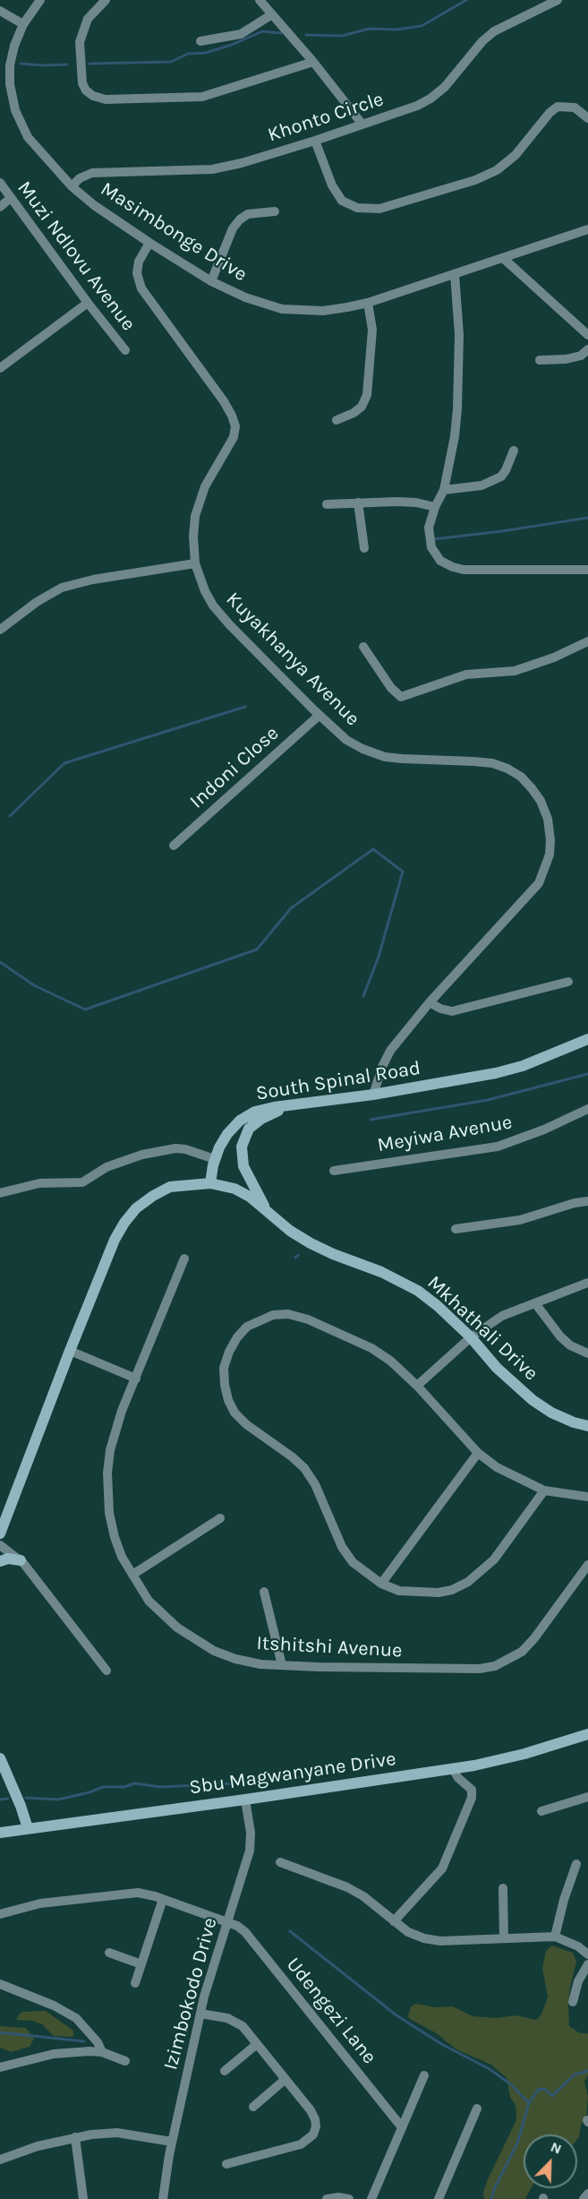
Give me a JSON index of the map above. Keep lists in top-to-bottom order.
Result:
{
  "streets": {
    "street": [
      "Khonto Circle",
      "Masimbonge Drive",
      "Muzi Ndlovu Avenue",
      "Kuyakhanya Avenue",
      "Indoni Close",
      "South Spinal Road",
      "Meyiwa Avenue",
      "Mkhathali Drive",
      "Itshitshi Avenue",
      "Sbu Magwanyane Drive",
      "Izimbokodo Drive",
      "Udengezi Lane"
    ]
  },
  "crossings": [
    ["Khonto Circle", "Masimbonge Drive"],
    ["Masimbonge Drive", "Kuyakhanya Avenue"],
    ["Kuyakhanya Avenue", "Indoni Close"],
    ["Kuyakhanya Avenue", "South Spinal Road"],
    ["South Spinal Road", "Mkhathali Drive"],
    ["Sbu Magwanyane Drive", "Izimbokodo Drive"],
    ["Izimbokodo Drive", "Udengezi Lane"]
  ],
  "north": "top right"
}
